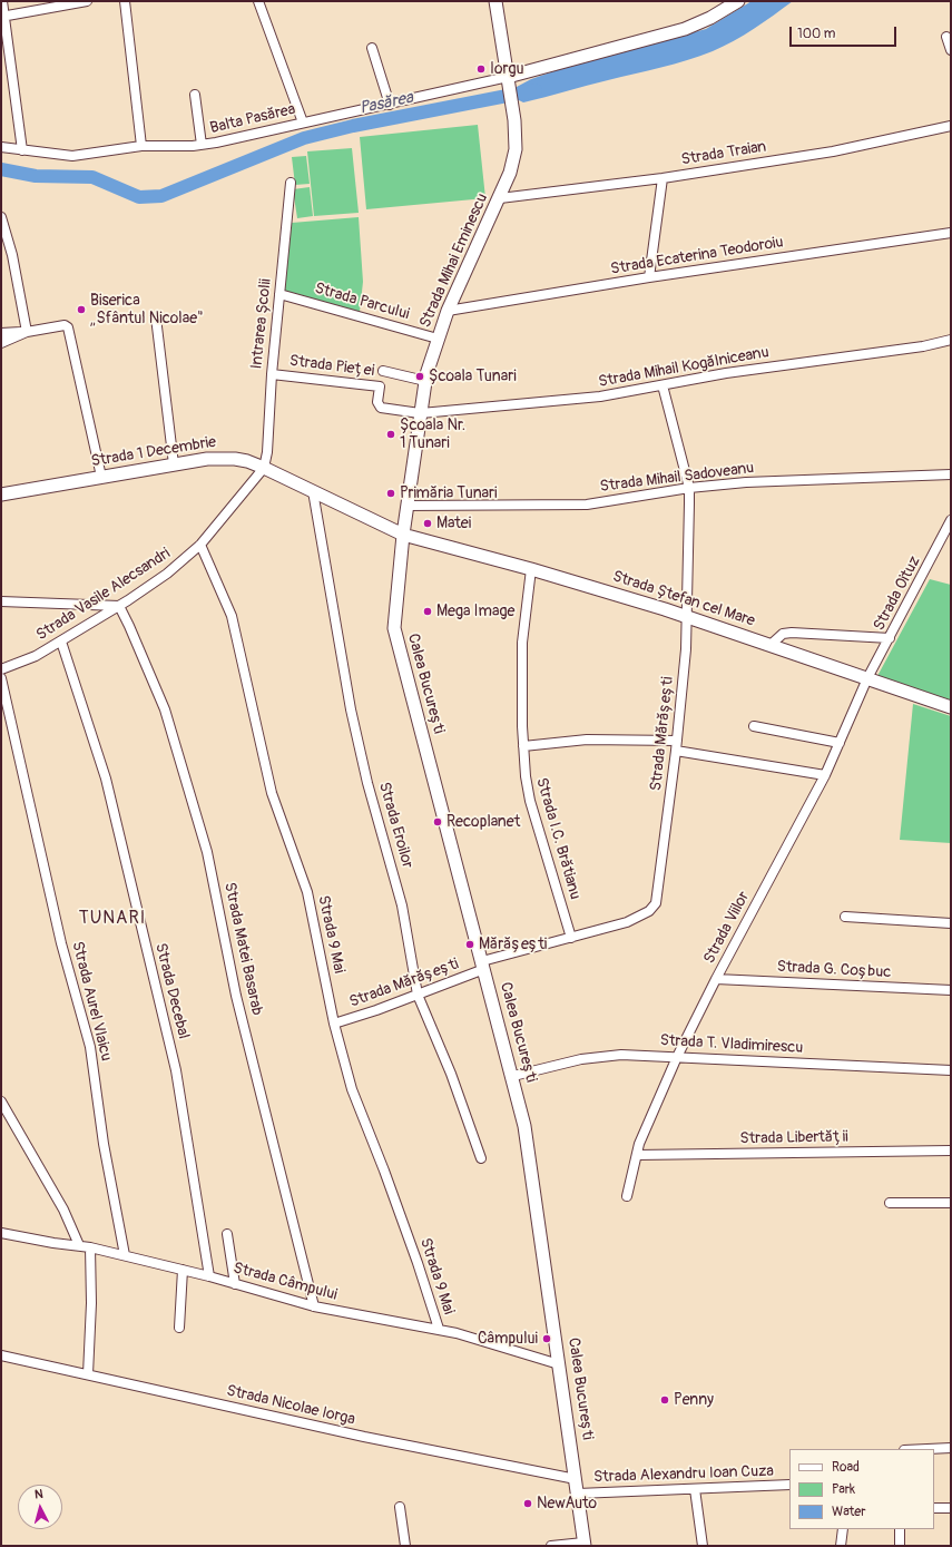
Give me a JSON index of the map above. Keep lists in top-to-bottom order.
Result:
{
  "streets": {
    "main road": [
      "Strada Mihai Eminescu",
      "Strada 1 Decembrie",
      "Strada Ștefan cel Mare",
      "Calea București"
    ],
    "street": [
      "Balta Pasărea",
      "Strada Traian",
      "Strada Ecaterina Teodoroiu",
      "Strada Parcului",
      "Intrarea Școlii",
      "Strada Pieței",
      "Strada Mihail Kogălniceanu",
      "Strada Mihail Sadoveanu",
      "Strada Oituz",
      "Strada Vasile Alecsandri",
      "Strada Mărășești",
      "Strada Eroilor",
      "Strada I.C. Brătianu",
      "Strada Viilor",
      "Strada 9 Mai",
      "Strada Matei Basarab",
      "Strada G. Coșbuc",
      "Strada Decebal",
      "Strada Aurel Vlaicu",
      "Strada T. Vladimirescu",
      "Strada Libertății",
      "Strada Câmpului",
      "Strada Nicolae Iorga",
      "Strada Alexandru Ioan Cuza"
    ]
  },
  "crossings": [
    ["Balta Pasărea", "Strada Mihai Eminescu"],
    ["Strada Traian", "Strada Mihai Eminescu"],
    ["Strada Ecaterina Teodoroiu", "Strada Mihai Eminescu"],
    ["Strada Mihai Eminescu", "Strada Parcului"],
    ["Strada Mihai Eminescu", "Strada Pieței"],
    ["Strada Mihai Eminescu", "Strada Mihail Kogălniceanu"],
    ["Strada Mihai Eminescu", "Strada 1 Decembrie"],
    ["Strada Mihai Eminescu", "Strada Mihail Sadoveanu"],
    ["Strada Mihai Eminescu", "Strada Ștefan cel Mare"],
    ["Strada Mihai Eminescu", "Calea București"],
    ["Strada Parcului", "Intrarea Școlii"],
    ["Intrarea Școlii", "Strada Pieței"],
    ["Intrarea Școlii", "Strada 1 Decembrie"],
    ["Intrarea Școlii", "Strada Vasile Alecsandri"],
    ["Strada Pieței", "Strada Mihail Kogălniceanu"],
    ["Strada Mihail Kogălniceanu", "Strada Mărășești"],
    ["Strada 1 Decembrie", "Strada Vasile Alecsandri"],
    ["Strada 1 Decembrie", "Strada Ștefan cel Mare"],
    ["Strada 1 Decembrie", "Calea București"],
    ["Strada 1 Decembrie", "Strada Eroilor"],
    ["Strada Mihail Sadoveanu", "Strada Mărășești"],
    ["Strada Oituz", "Strada Ștefan cel Mare"],
    ["Strada Oituz", "Strada Viilor"],
    ["Strada Vasile Alecsandri", "Strada 9 Mai"],
    ["Strada Vasile Alecsandri", "Strada Matei Basarab"],
    ["Strada Vasile Alecsandri", "Strada Decebal"],
    ["Strada Ștefan cel Mare", "Calea București"],
    ["Strada Ștefan cel Mare", "Strada Mărășești"],
    ["Strada Ștefan cel Mare", "Strada I.C. Brătianu"],
    ["Strada Ștefan cel Mare", "Strada Viilor"],
    ["Calea București", "Strada Mărășești"],
    ["Calea București", "Strada T. Vladimirescu"],
    ["Calea București", "Strada Câmpului"],
    ["Calea București", "Strada Nicolae Iorga"],
    ["Calea București", "Strada Alexandru Ioan Cuza"],
    ["Strada Mărășești", "Strada Eroilor"],
    ["Strada Mărășești", "Strada I.C. Brătianu"],
    ["Strada Mărășești", "Strada 9 Mai"],
    ["Strada Viilor", "Strada G. Coșbuc"],
    ["Strada Viilor", "Strada T. Vladimirescu"],
    ["Strada Viilor", "Strada Libertății"],
    ["Strada 9 Mai", "Strada Câmpului"],
    ["Strada Matei Basarab", "Strada Câmpului"],
    ["Strada Decebal", "Strada Câmpului"],
    ["Strada Aurel Vlaicu", "Strada Câmpului"]
  ],
  "districts": ["TUNARI"],
  "water": ["Pasărea"],
  "places": [
    "Iorgu",
    "Biserica „Sfântul Nicolae\"",
    "Școala Tunari",
    "Școala Nr. 1 Tunari",
    "Primăria Tunari",
    "Matei",
    "Mega Image",
    "Recoplanet",
    "Mărășești",
    "Câmpului",
    "Penny",
    "NewAuto"
  ],
  "legend": ["Road", "Park", "Water"],
  "scale_bar": "100 m",
  "north": "top"
}
